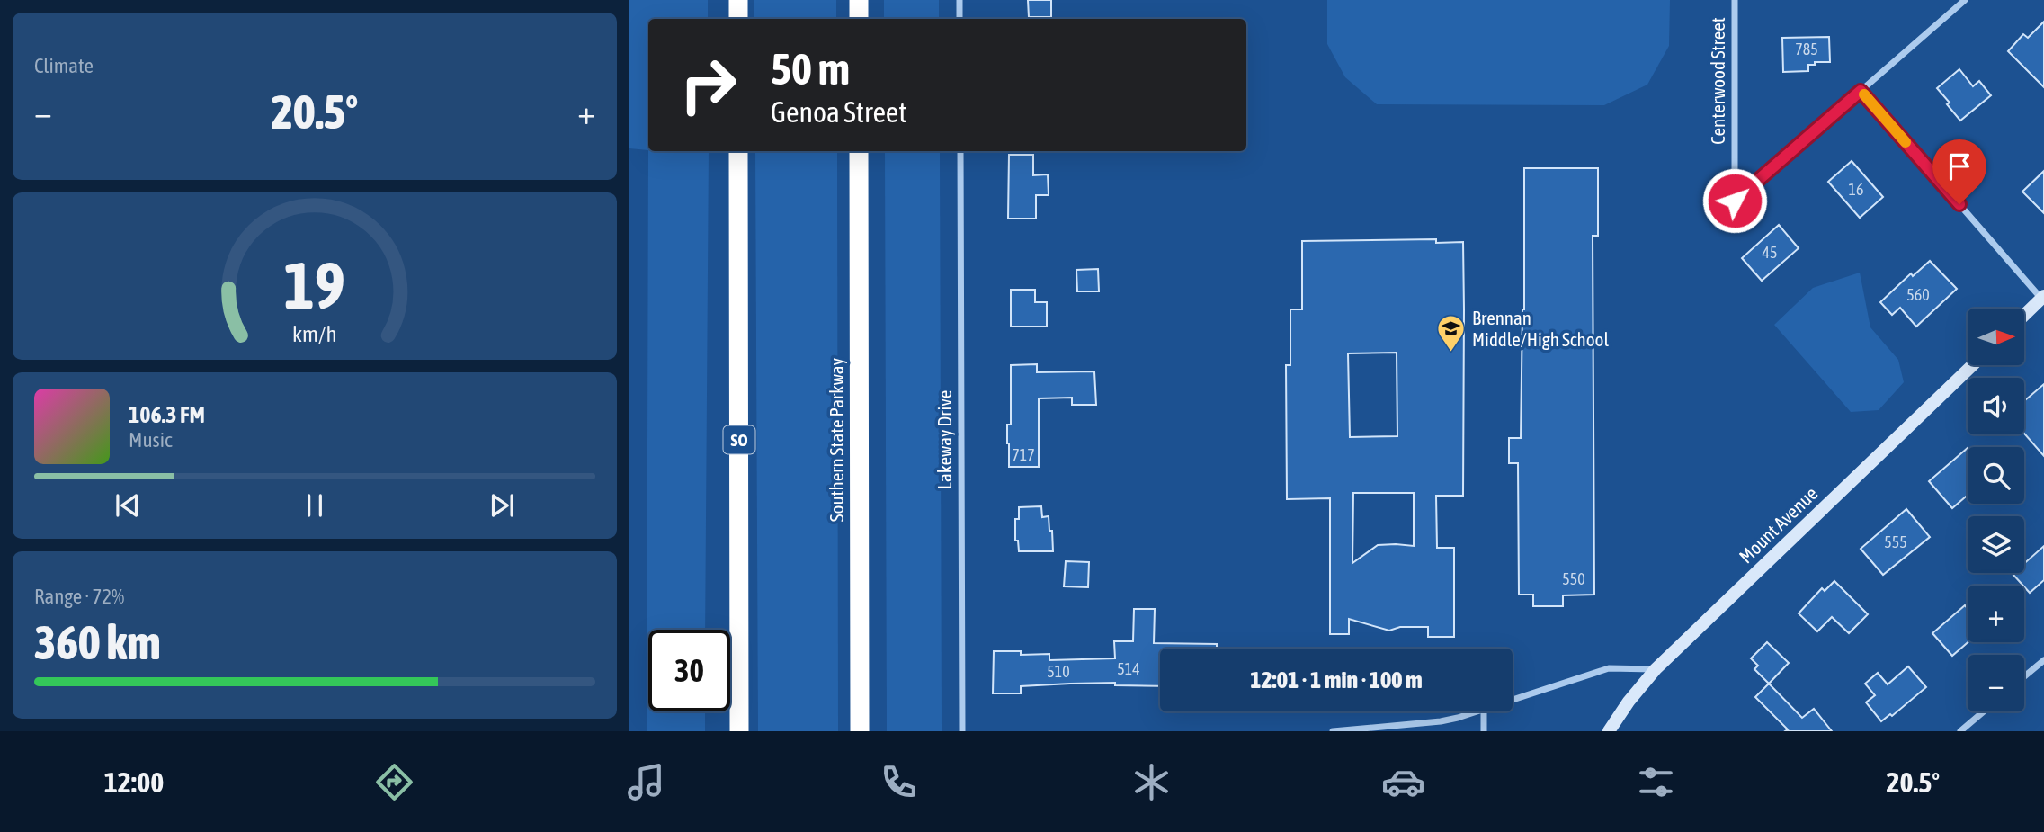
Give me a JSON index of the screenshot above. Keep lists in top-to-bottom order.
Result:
{
  "streets": {
    "highway": ["SO", "Southern State Parkway"],
    "street": ["Centerwood Street", "Lakeway Drive", "Mount Avenue"]
  },
  "places": {
    "school or university": ["Brennan Middle/High School"]
  },
  "house_numbers": [
    "785",
    "16",
    "45",
    "560",
    "717",
    "555",
    "550",
    "514",
    "510"
  ],
  "north": "right",
  "page": {
    "tile": [
      "Climate",
      ["Range · 72%", "360 km"]
    ],
    "turn": ["50 m", "Genoa Street"],
    "heat": ["−", "20.5°", "+"],
    "map_buttons": ["+", "−"],
    "song": ["106.3 FM", "Music"],
    "limit": "30",
    "trip": "12:01 · 1 min · 100 m",
    "tabs": ["12:00", "20.5°"],
    "gauge": ["19", "km/h"]
  }
}
